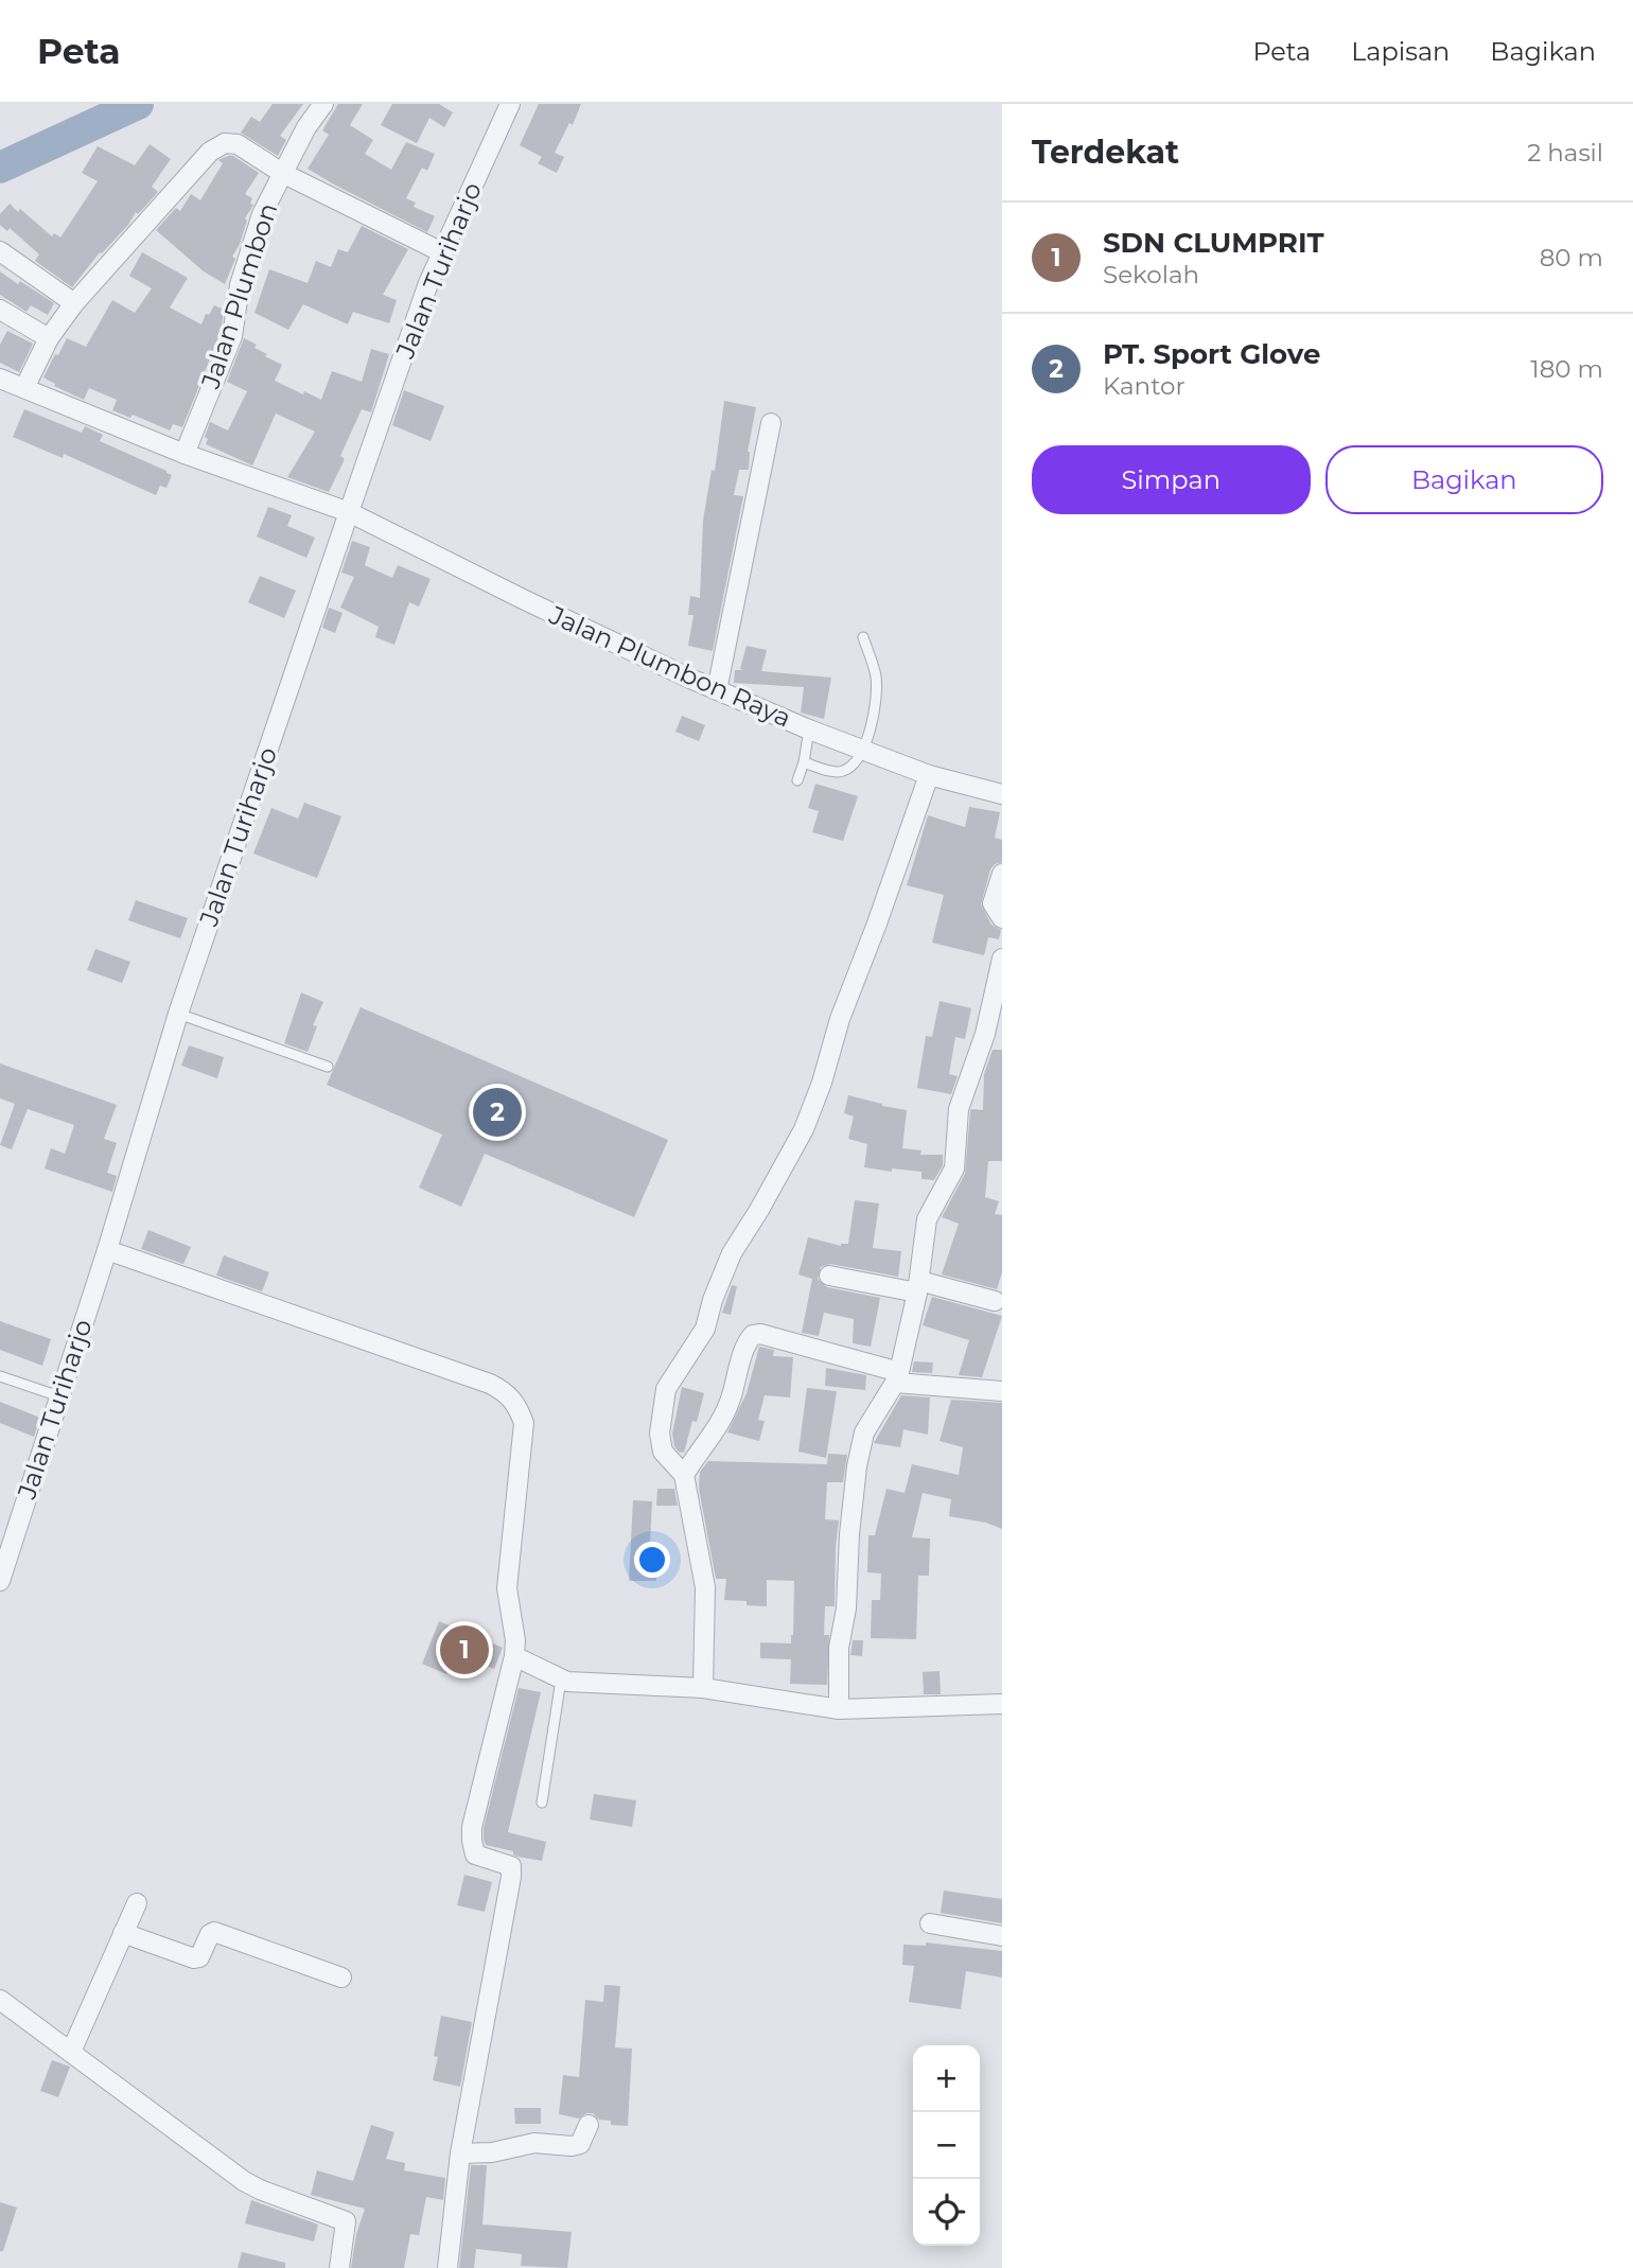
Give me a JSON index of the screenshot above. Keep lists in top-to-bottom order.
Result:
{
  "streets": {
    "street": ["Jalan Turiharjo", "Jalan Plumbon", "Jalan Plumbon Raya"]
  },
  "crossings": [
    ["Jalan Turiharjo", "Jalan Plumbon Raya"],
    ["Jalan Plumbon", "Jalan Plumbon Raya"]
  ],
  "page": {
    "header": "Peta",
    "nav": ["Peta", "Lapisan", "Bagikan"],
    "heading": ["Terdekat", "2 hasil"],
    "list": [
      {
        "mark": "1",
        "name": "SDN CLUMPRIT",
        "note": "Sekolah",
        "value": "80 m"
      },
      {
        "mark": "2",
        "name": "PT. Sport Glove",
        "note": "Kantor",
        "value": "180 m"
      }
    ],
    "buttons": ["Simpan", "Bagikan"],
    "pins": ["2", "1"],
    "map_buttons": ["+", "−"]
  }
}
